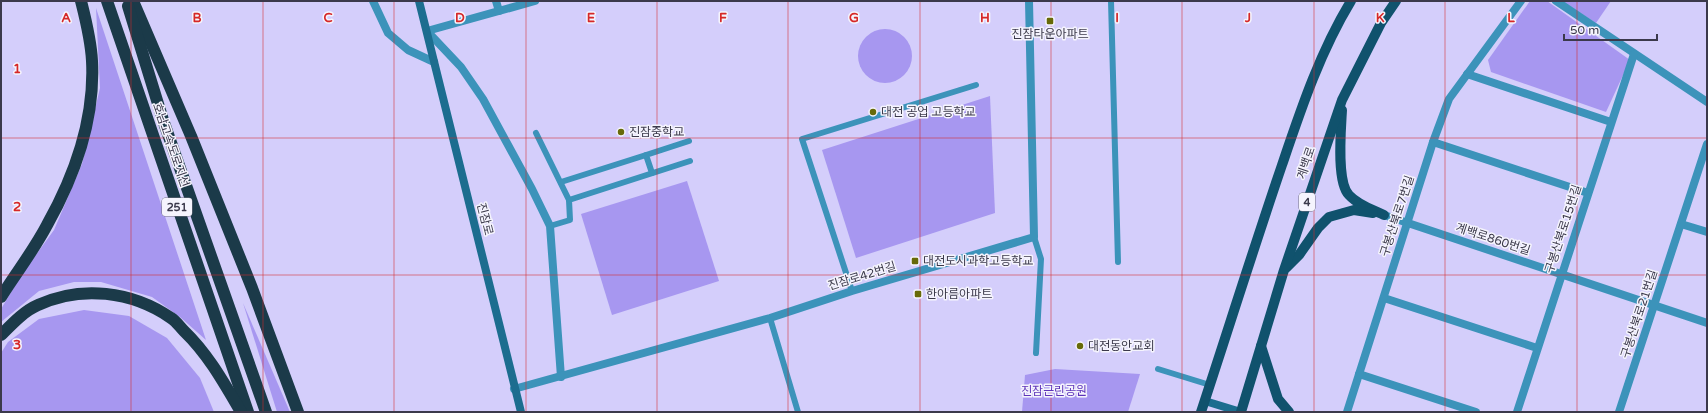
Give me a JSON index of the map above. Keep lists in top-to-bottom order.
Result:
{
  "streets": {
    "highway": ["호남고속도로지선", "251"],
    "main road": ["계백로", "4"],
    "street": [
      "구봉산북로7번길",
      "진잠로",
      "구봉산북로15번길",
      "계백로860번길",
      "진잠로42번길",
      "구봉산북로21번길"
    ]
  },
  "crossings": [
    ["구봉산북로7번길", "계백로860번길"],
    ["진잠로", "진잠로42번길"],
    ["구봉산북로15번길", "계백로860번길"],
    ["계백로860번길", "구봉산북로21번길"]
  ],
  "parks": ["진잠근린공원"],
  "places": {
    "transit": ["진잠타운아파트", "대전도시과학고등학교", "한아름아파트"],
    "other": ["대전 공업 고등학교", "진잠중학교", "대전동안교회"]
  },
  "scale_bar": "50 m",
  "grid": {
    "columns": [
      "A",
      "B",
      "C",
      "D",
      "E",
      "F",
      "G",
      "H",
      "I",
      "J",
      "K",
      "L"
    ],
    "rows": ["1", "2", "3"]
  }
}
